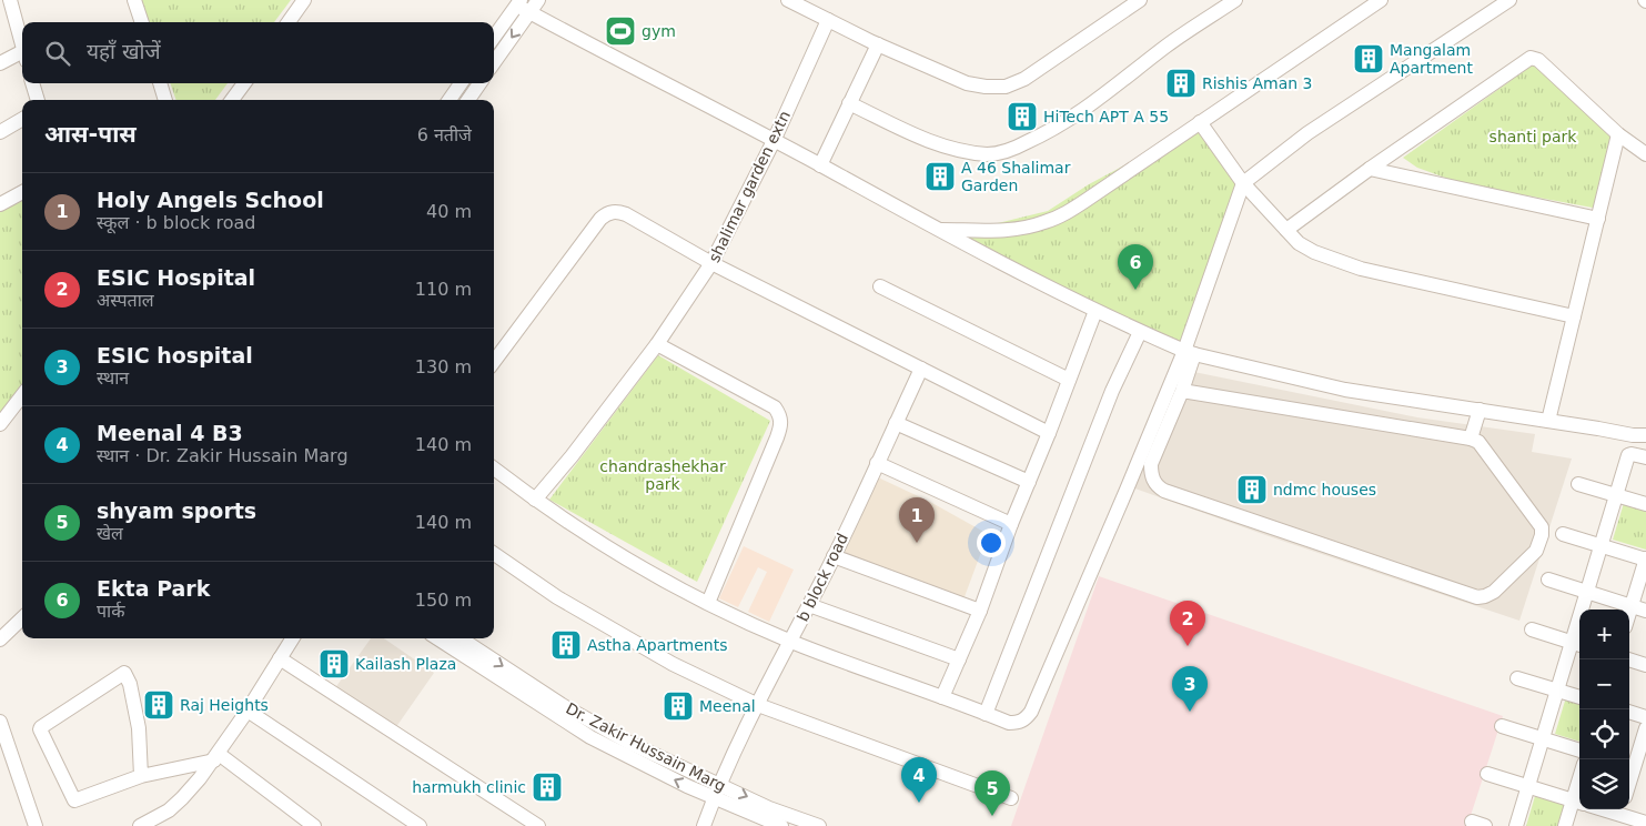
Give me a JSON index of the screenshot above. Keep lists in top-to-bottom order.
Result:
{
  "streets": {
    "street": ["shalimar garden extn", "b block road", "Dr. Zakir Hussain Marg"]
  },
  "crossings": [
    ["b block road", "Dr. Zakir Hussain Marg"]
  ],
  "parks": ["shanti park", "chandrashekhar park"],
  "places": {
    "sports": ["gym"],
    "building": [
      "Mangalam Apartment",
      "Rishis Aman 3",
      "HiTech APT A 55",
      "A 46 Shalimar Garden",
      "ndmc houses",
      "Astha Apartments",
      "Kailash Plaza",
      "Raj Heights",
      "Meenal",
      "harmukh clinic"
    ]
  },
  "page": {
    "search": "यहाँ खोजें",
    "heading": ["आस-पास", "6 नतीजे"],
    "list": [
      {
        "mark": "1",
        "name": "Holy Angels School",
        "note": "स्कूल · b block road",
        "value": "40 m"
      },
      {
        "mark": "2",
        "name": "ESIC Hospital",
        "note": "अस्पताल",
        "value": "110 m"
      },
      {
        "mark": "3",
        "name": "ESIC hospital",
        "note": "स्थान",
        "value": "130 m"
      },
      {
        "mark": "4",
        "name": "Meenal 4 B3",
        "note": "स्थान · Dr. Zakir Hussain Marg",
        "value": "140 m"
      },
      {
        "mark": "5",
        "name": "shyam sports",
        "note": "खेल",
        "value": "140 m"
      },
      {
        "mark": "6",
        "name": "Ekta Park",
        "note": "पार्क",
        "value": "150 m"
      }
    ],
    "pins": [
      "6",
      "1",
      "2",
      "3",
      "4",
      "5"
    ],
    "map_buttons": ["+", "−"]
  }
}
